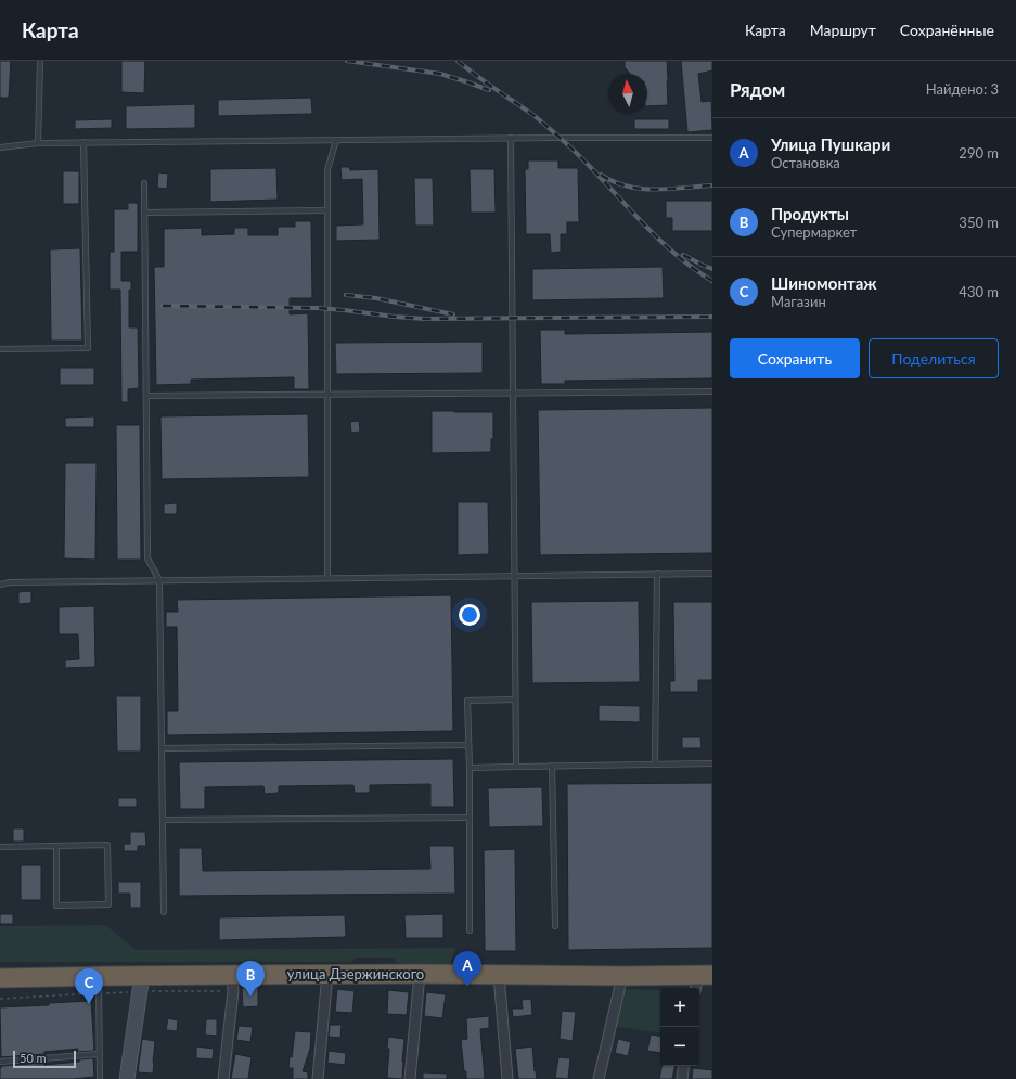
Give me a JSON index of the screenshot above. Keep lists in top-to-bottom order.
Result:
{
  "streets": {
    "highway": ["улица Дзержинского"]
  },
  "scale_bar": "50 m",
  "north": "top",
  "page": {
    "header": "Карта",
    "nav": ["Карта", "Маршрут", "Сохранённые"],
    "heading": ["Рядом", "Найдено: 3"],
    "list": [
      {
        "mark": "A",
        "name": "Улица Пушкари",
        "note": "Остановка",
        "value": "290 m"
      },
      {
        "mark": "B",
        "name": "Продукты",
        "note": "Супермаркет",
        "value": "350 m"
      },
      {
        "mark": "C",
        "name": "Шиномонтаж",
        "note": "Магазин",
        "value": "430 m"
      }
    ],
    "buttons": ["Сохранить", "Поделиться"],
    "pins": ["A", "B", "C"],
    "map_buttons": ["+", "−"],
    "scale": "50 m"
  }
}
